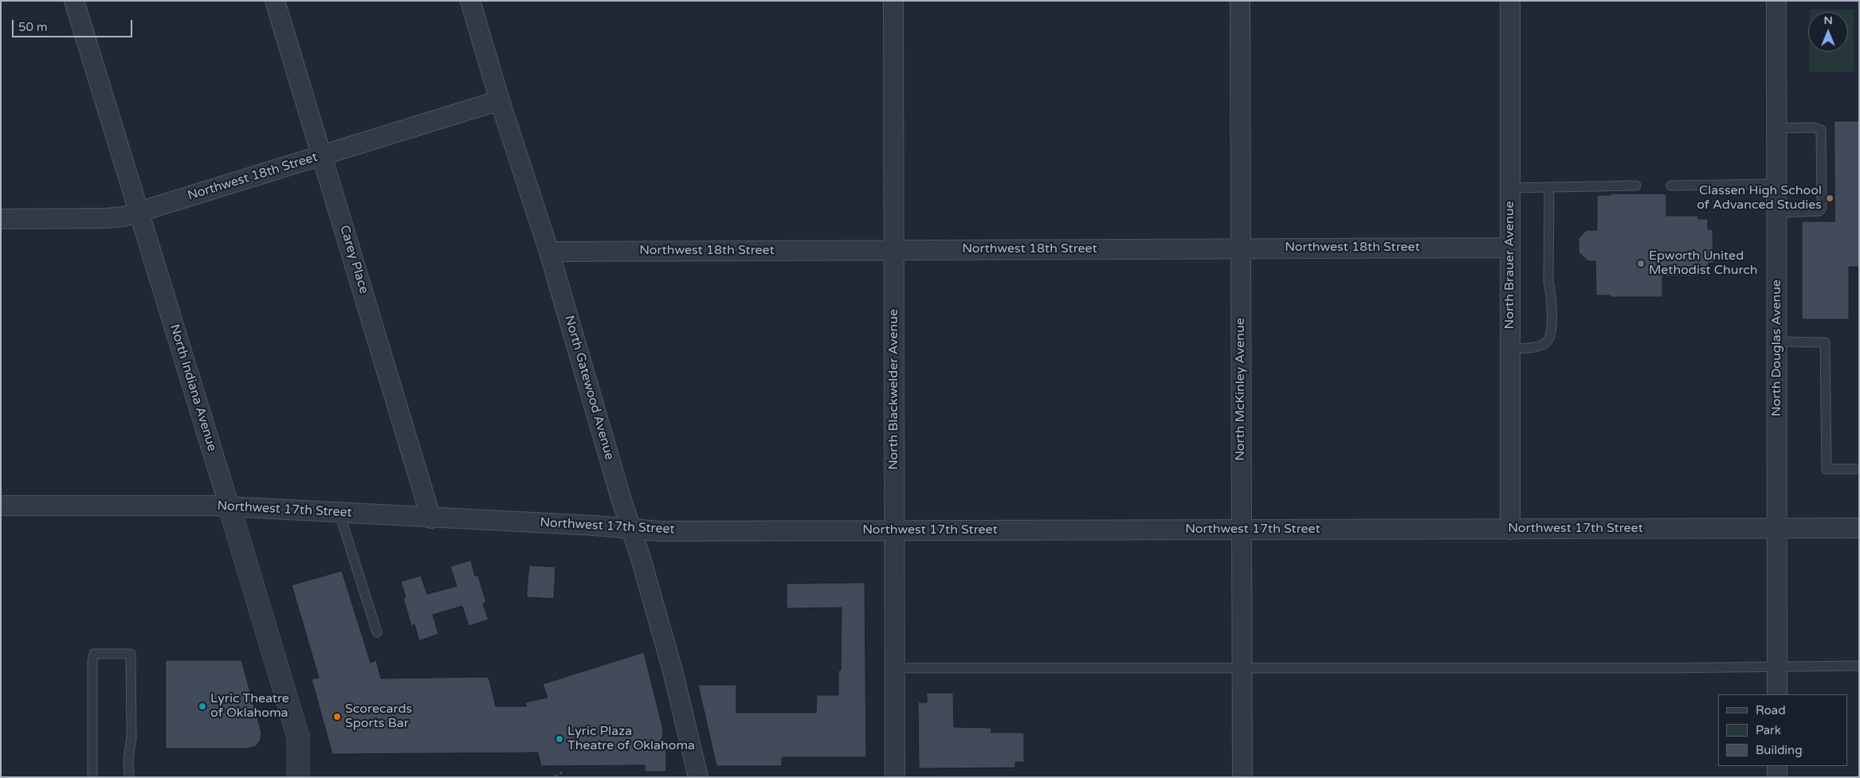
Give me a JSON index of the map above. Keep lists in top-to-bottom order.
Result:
{
  "streets": {
    "street": [
      "Northwest 18th Street",
      "Carey Place",
      "North Brauer Avenue",
      "North Douglas Avenue",
      "North Indiana Avenue",
      "North Gatewood Avenue",
      "North Blackwelder Avenue",
      "North McKinley Avenue",
      "Northwest 17th Street"
    ]
  },
  "crossings": [
    ["Northwest 18th Street", "Carey Place"],
    ["Northwest 18th Street", "North Brauer Avenue"],
    ["Northwest 18th Street", "North Indiana Avenue"],
    ["Northwest 18th Street", "North Gatewood Avenue"],
    ["Northwest 18th Street", "North Blackwelder Avenue"],
    ["Northwest 18th Street", "North McKinley Avenue"],
    ["Carey Place", "Northwest 17th Street"],
    ["North Brauer Avenue", "Northwest 17th Street"],
    ["North Douglas Avenue", "Northwest 17th Street"],
    ["North Indiana Avenue", "Northwest 17th Street"],
    ["North Gatewood Avenue", "Northwest 17th Street"],
    ["North Blackwelder Avenue", "Northwest 17th Street"],
    ["North McKinley Avenue", "Northwest 17th Street"]
  ],
  "places": [
    "Classen High School of Advanced Studies",
    "Epworth United Methodist Church",
    "Lyric Theatre of Oklahoma",
    "Scorecards Sports Bar",
    "Lyric Plaza Theatre of Oklahoma"
  ],
  "legend": ["Road", "Park", "Building"],
  "scale_bar": "50 m",
  "north": "top"
}
